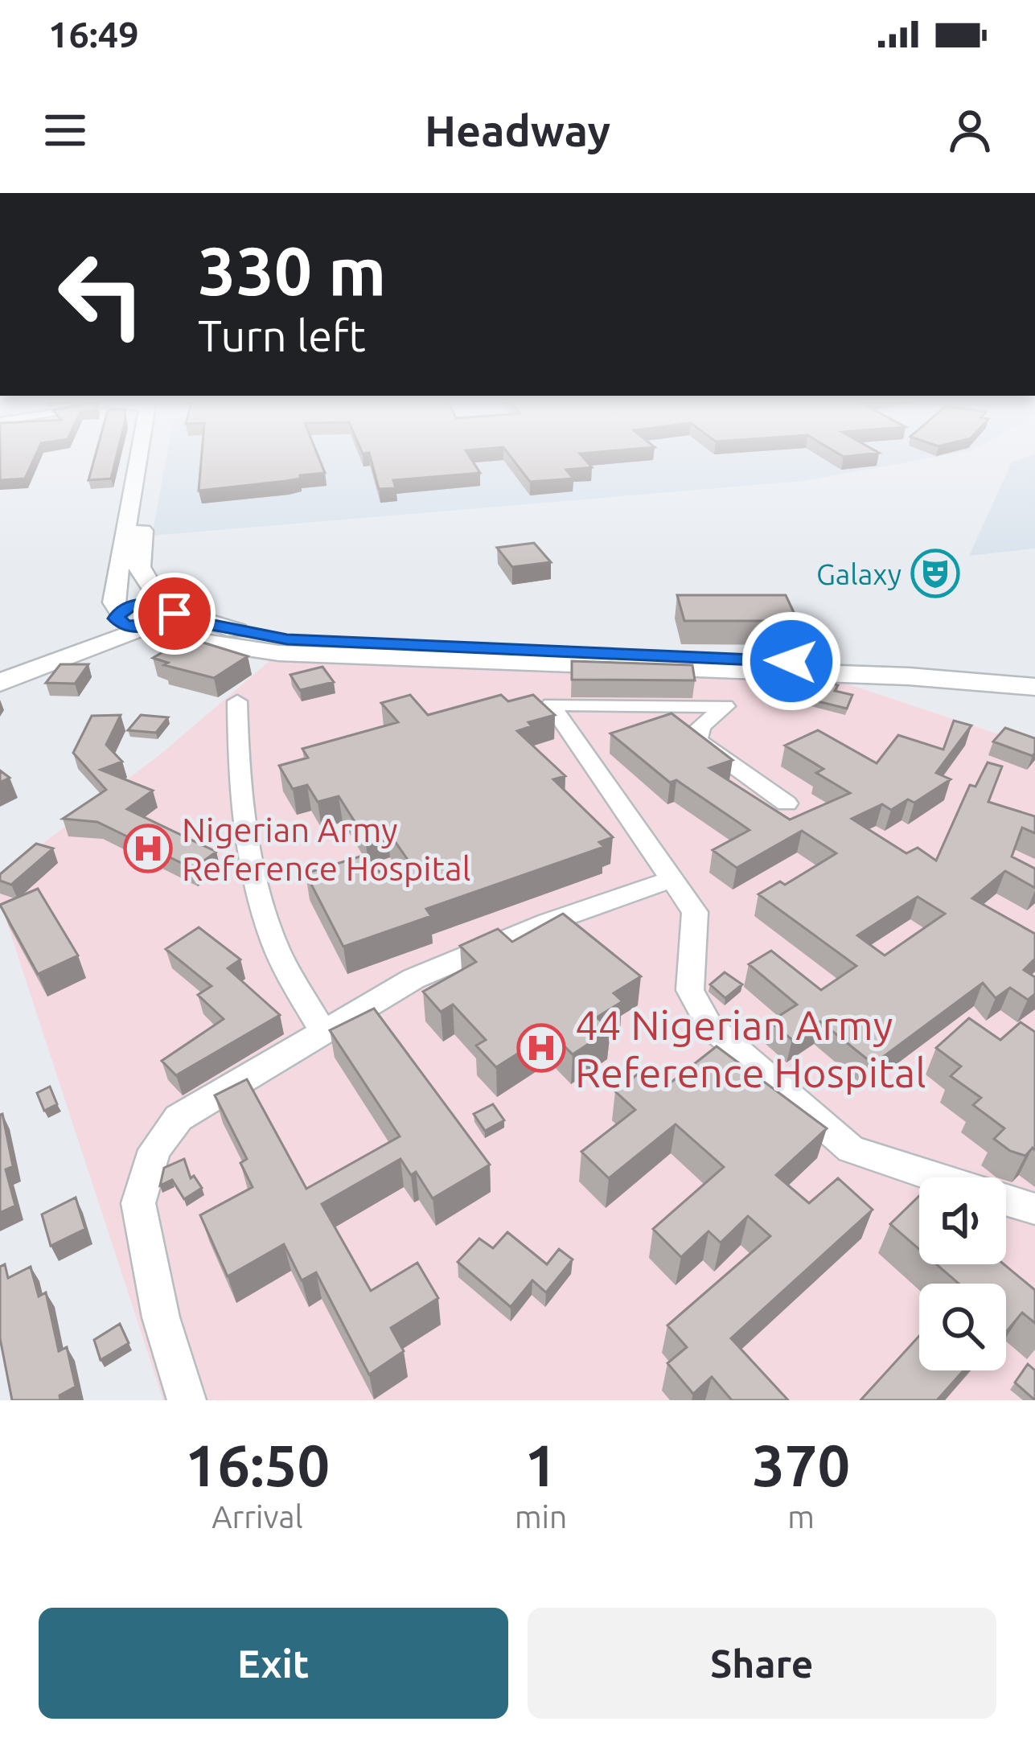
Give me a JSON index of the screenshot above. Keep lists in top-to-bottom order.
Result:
{
  "places": {
    "theatre": ["Galaxy"],
    "hospital": ["Nigerian Army Reference Hospital", "44 Nigerian Army Reference Hospital"]
  },
  "page": {
    "status": "16:49",
    "header": "Headway",
    "turn": ["330 m", "Turn left"],
    "eta": [
      "16:50",
      "Arrival",
      "1",
      "min",
      "370",
      "m"
    ],
    "buttons": ["Exit", "Share"]
  }
}
